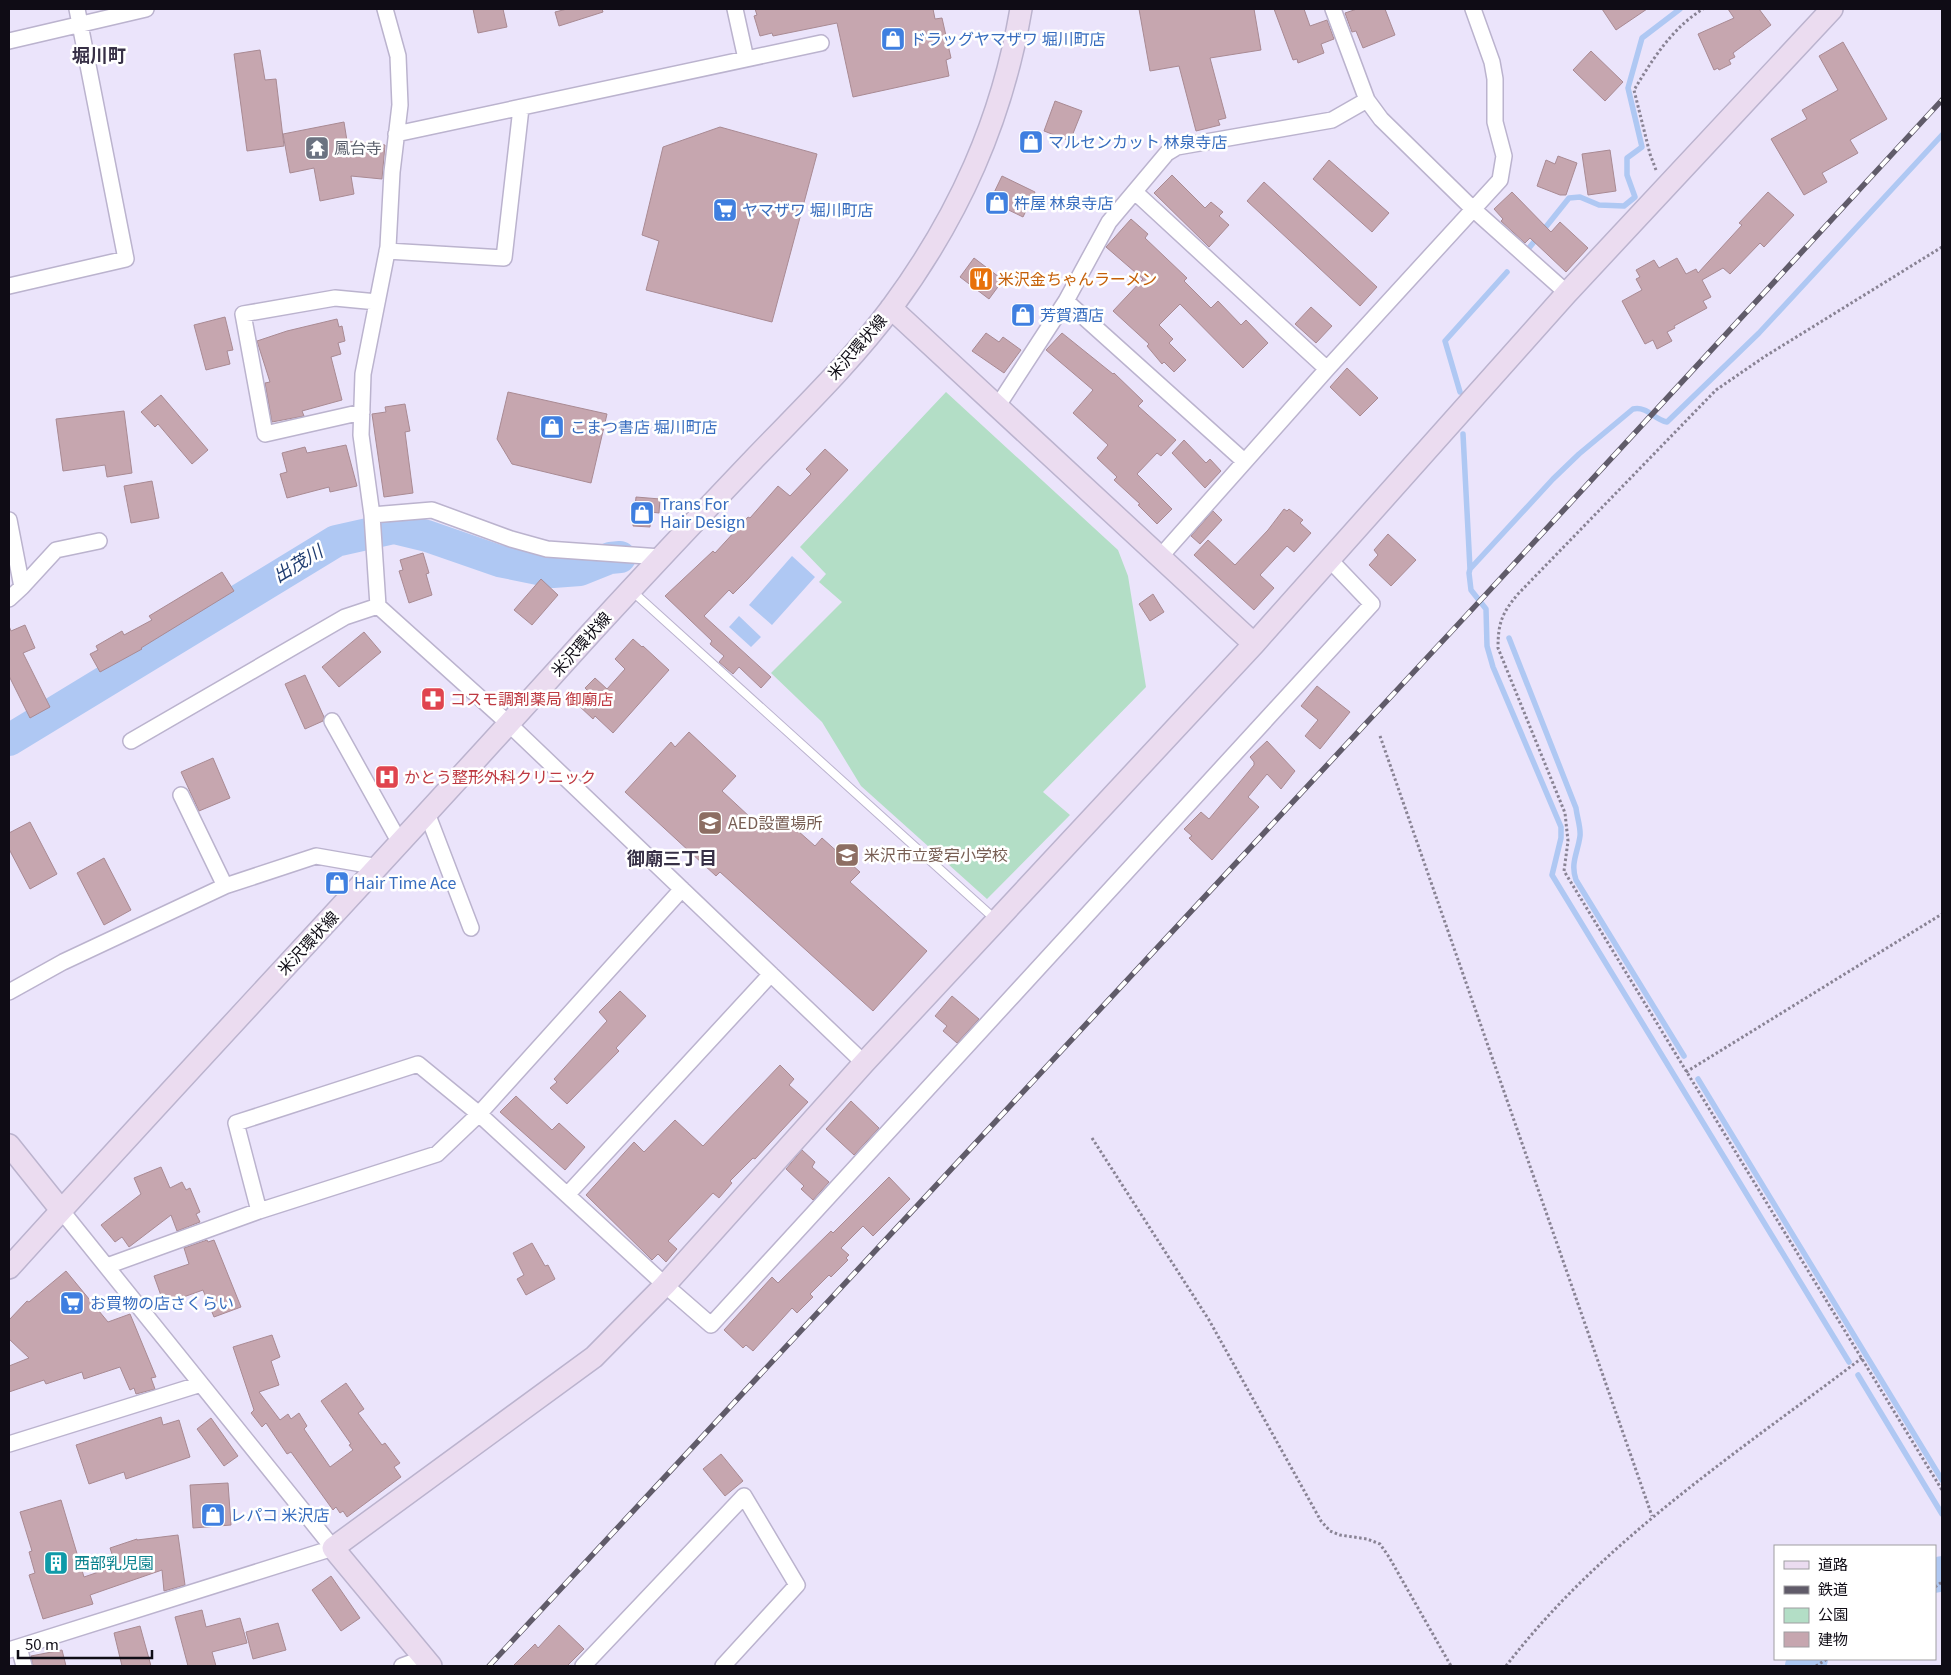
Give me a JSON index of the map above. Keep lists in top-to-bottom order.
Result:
{
  "streets": {
    "street": ["米沢環状線"]
  },
  "districts": ["堀川町", "御廟三丁目"],
  "water": ["出茂川"],
  "places": {
    "shop": [
      "ドラッグヤマザワ 堀川町店",
      "マルセンカット 林泉寺店",
      "杵屋 林泉寺店",
      "芳賀酒店",
      "こまつ書店 堀川町店",
      "Trans For Hair Design",
      "Hair Time Ace",
      "レパコ 米沢店"
    ],
    "temple": ["鳳台寺"],
    "supermarket": ["ヤマザワ 堀川町店", "お買物の店さくらい"],
    "restaurant": ["米沢金ちゃんラーメン"],
    "pharmacy": ["コスモ調剤薬局 御廟店"],
    "hospital": ["かとう整形外科クリニック"],
    "school or university": ["AED設置場所", "米沢市立愛宕小学校"],
    "building": ["西部乳児園"]
  },
  "legend": [
    "道路",
    "鉄道",
    "公園",
    "建物"
  ],
  "scale_bar": "50 m"
}
